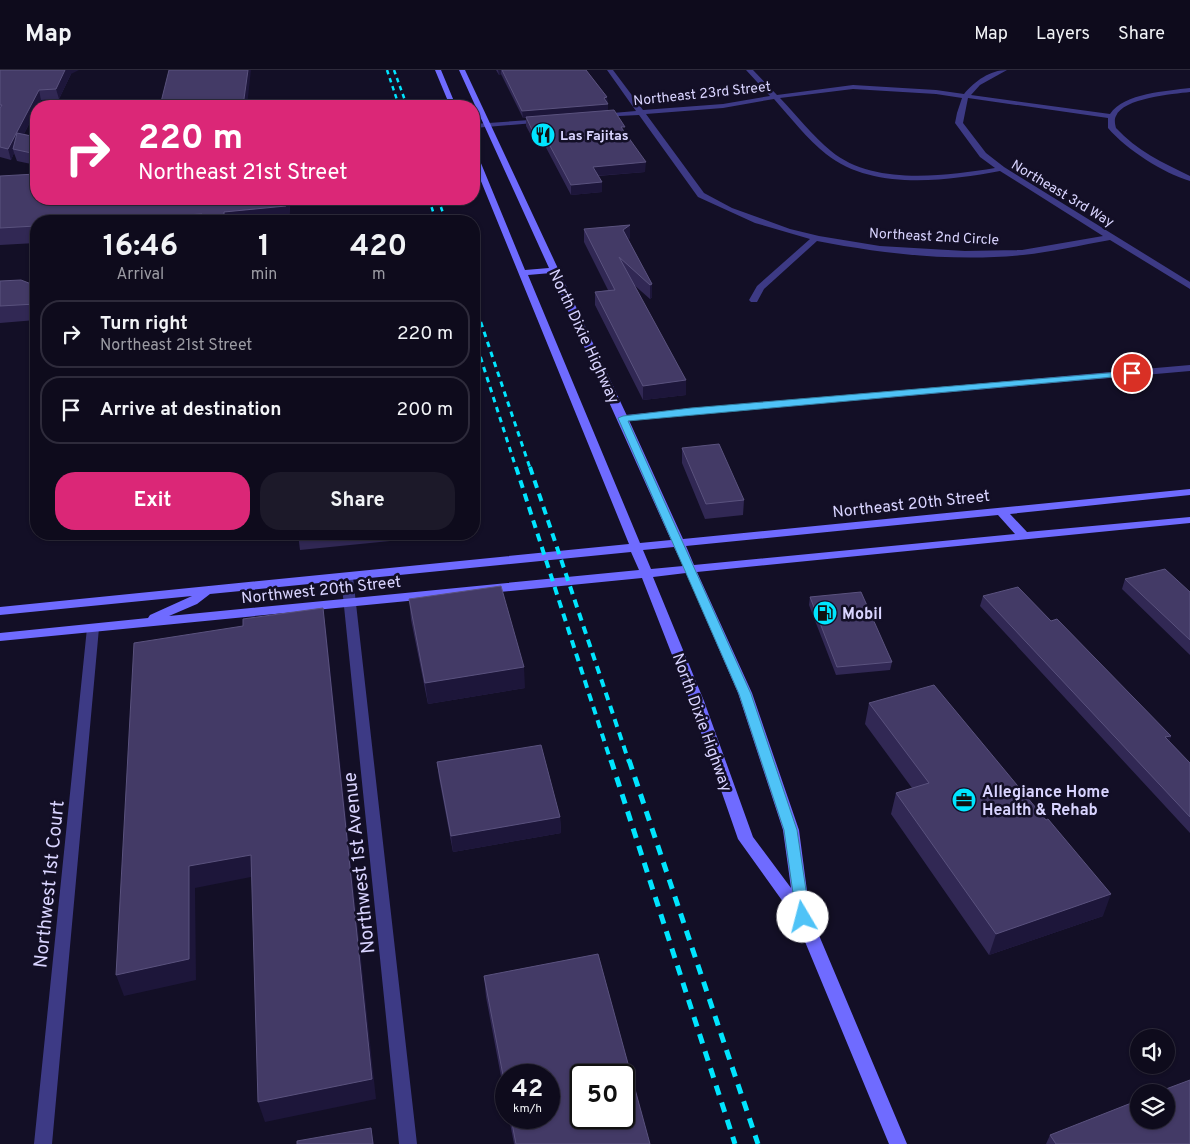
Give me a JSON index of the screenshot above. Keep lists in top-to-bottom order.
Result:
{
  "streets": {
    "main road": ["North Dixie Highway", "Northeast 20th Street", "Northwest 20th Street"],
    "street": [
      "Northeast 23rd Street",
      "Northeast 3rd Way",
      "Northeast 2nd Circle",
      "Northwest 1st Avenue",
      "Northwest 1st Court"
    ]
  },
  "crossings": [
    ["Northeast 23rd Street", "Northeast 3rd Way"],
    ["Northeast 23rd Street", "Northeast 2nd Circle"],
    ["Northeast 3rd Way", "Northeast 2nd Circle"],
    ["North Dixie Highway", "Northeast 20th Street"],
    ["North Dixie Highway", "Northwest 20th Street"],
    ["Northeast 20th Street", "Northwest 20th Street"],
    ["Northwest 20th Street", "Northwest 1st Avenue"],
    ["Northwest 20th Street", "Northwest 1st Court"]
  ],
  "places": {
    "restaurant": ["Las Fajitas"],
    "fuel station": ["Mobil"],
    "office": ["Allegiance Home Health & Rehab"]
  },
  "page": {
    "header": "Map",
    "nav": ["Map", "Layers", "Share"],
    "turn": ["220 m", "Northeast 21st Street"],
    "eta": [
      "16:46",
      "Arrival",
      "1",
      "min",
      "420",
      "m"
    ],
    "list": [
      {
        "name": "Turn right",
        "note": "Northeast 21st Street",
        "value": "220 m"
      },
      {
        "name": "Arrive at destination",
        "value": "200 m"
      }
    ],
    "buttons": ["Exit", "Share"],
    "speed": "42 km/h",
    "limit": "50"
  }
}
